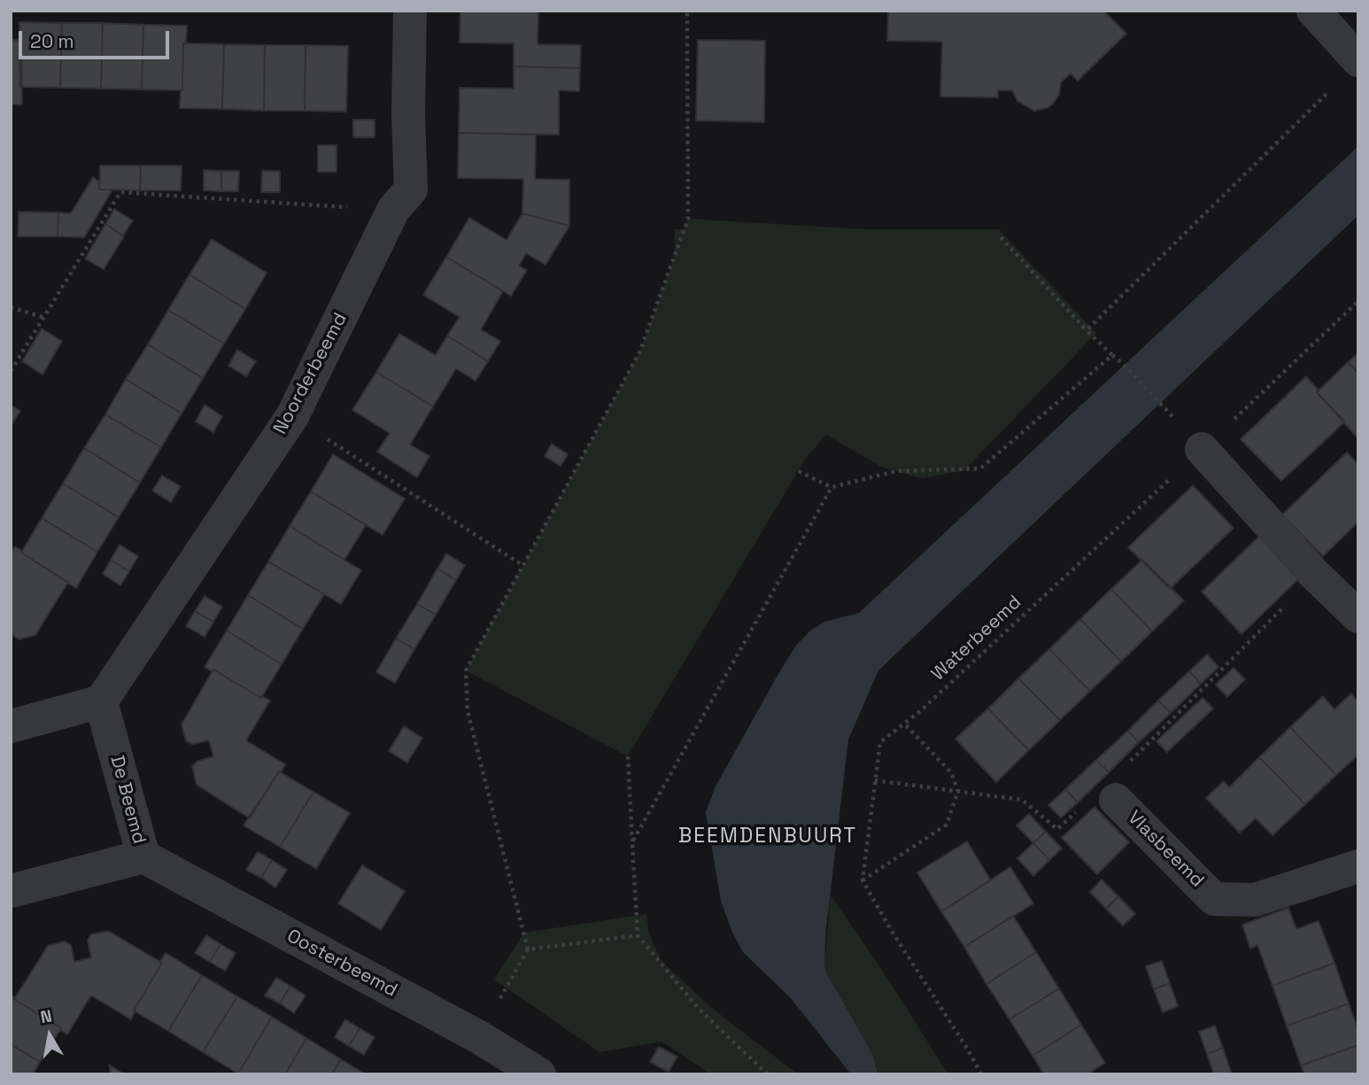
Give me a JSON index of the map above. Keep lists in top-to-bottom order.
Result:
{
  "streets": {
    "street": [
      "Noorderbeemd",
      "De Beemd",
      "Vlasbeemd",
      "Oosterbeemd"
    ],
    "path": ["Waterbeemd"]
  },
  "crossings": [
    ["Noorderbeemd", "De Beemd"],
    ["De Beemd", "Oosterbeemd"]
  ],
  "districts": ["BEEMDENBUURT"],
  "scale_bar": "20 m",
  "north": "top"
}
